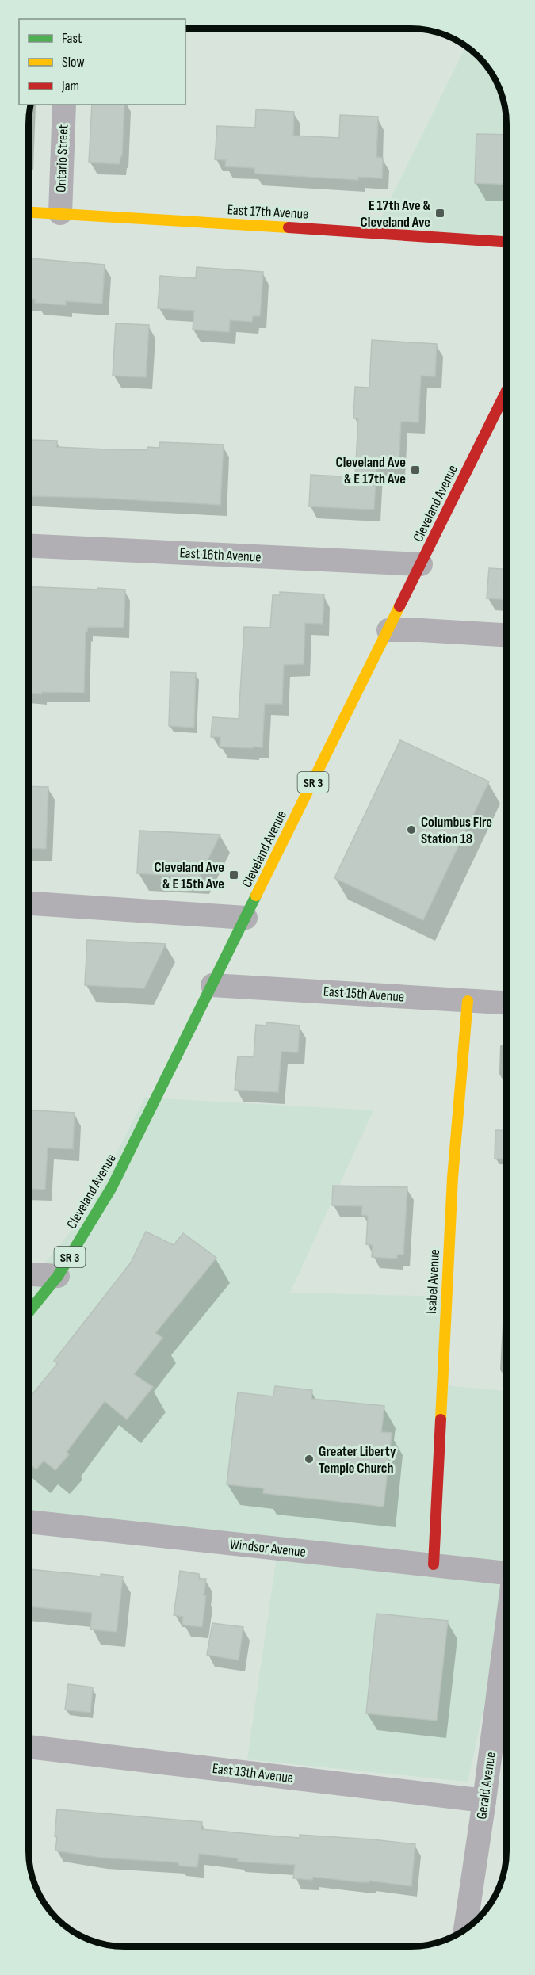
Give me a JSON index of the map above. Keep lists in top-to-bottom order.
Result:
{
  "streets": {
    "main road": [
      "East 17th Avenue",
      "Cleveland Avenue",
      "SR 3",
      "Isabel Avenue"
    ],
    "street": [
      "Ontario Street",
      "East 16th Avenue",
      "East 15th Avenue",
      "Windsor Avenue",
      "East 13th Avenue",
      "Gerald Avenue"
    ]
  },
  "crossings": [
    ["Ontario Street", "East 17th Avenue"],
    ["Cleveland Avenue", "East 16th Avenue"],
    ["Cleveland Avenue", "East 15th Avenue"],
    ["East 15th Avenue", "Isabel Avenue"],
    ["Isabel Avenue", "Windsor Avenue"],
    ["East 13th Avenue", "Gerald Avenue"]
  ],
  "places": {
    "transit": ["E 17th Ave & Cleveland Ave", "Cleveland Ave & E 17th Ave", "Cleveland Ave & E 15th Ave"],
    "other": ["Columbus Fire Station 18", "Greater Liberty Temple Church"]
  },
  "legend": ["Fast", "Slow", "Jam"]
}
